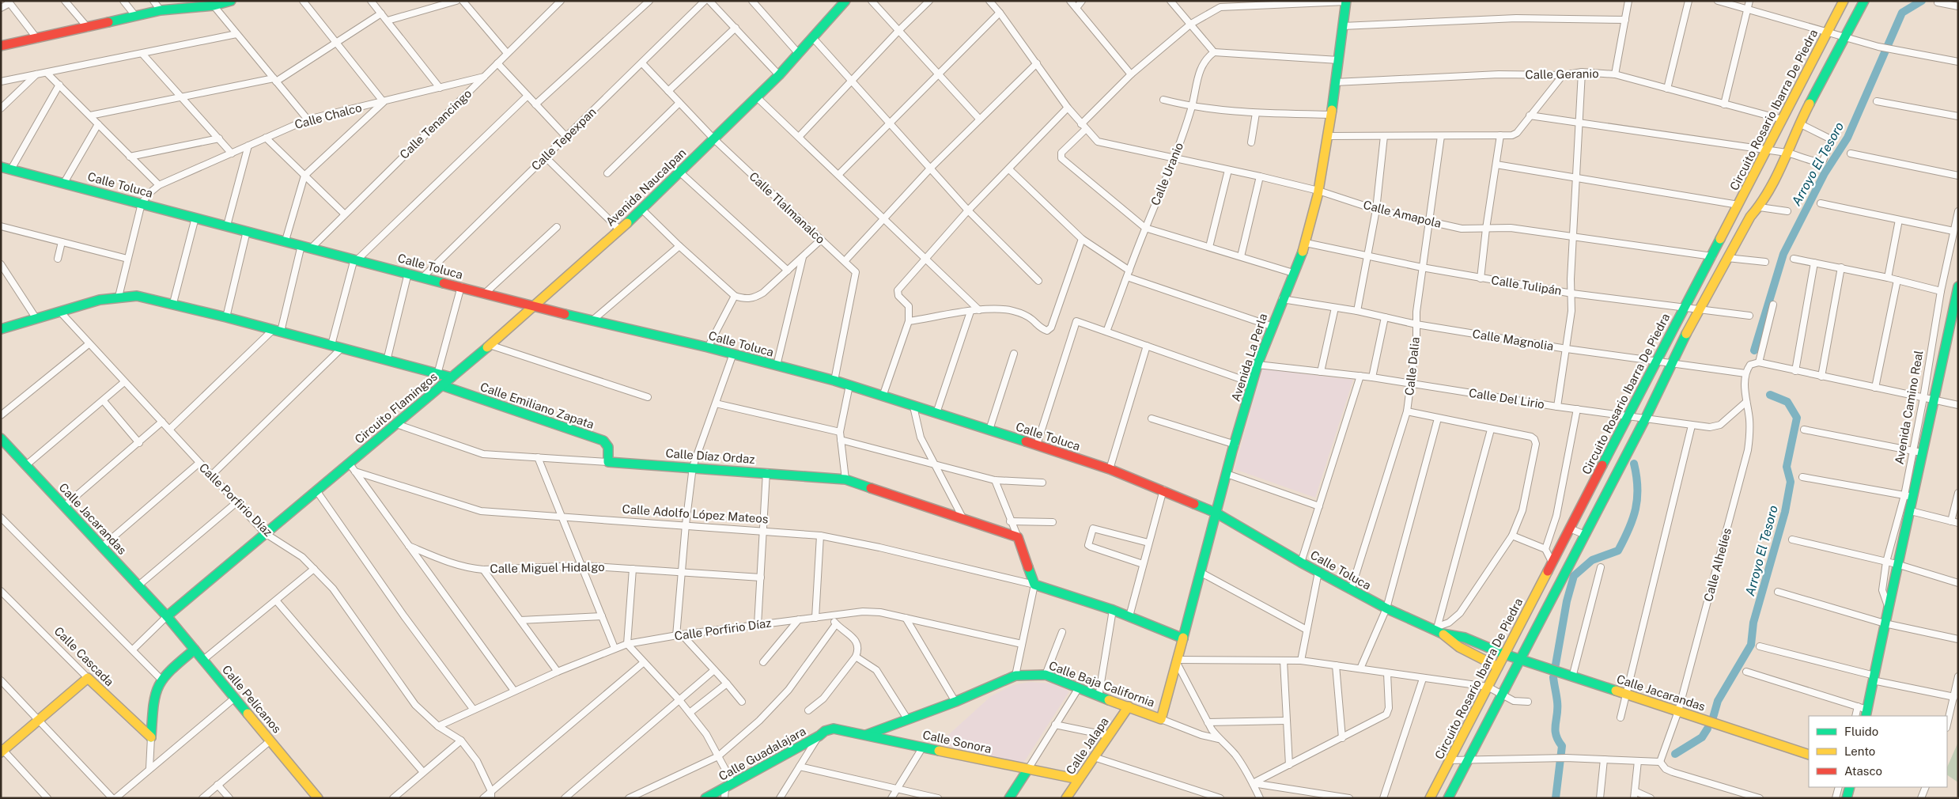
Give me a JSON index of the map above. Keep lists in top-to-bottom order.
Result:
{
  "streets": {
    "main road": [
      "Circuito Rosario Ibarra De Piedra",
      "Calle Toluca",
      "Avenida Naucalpan",
      "Avenida La Perla",
      "Calle Emiliano Zapata",
      "Avenida Camino Real",
      "Circuito Flamingos",
      "Calle Díaz Ordaz",
      "Calle Adolfo López Mateos",
      "Calle Jacarandas",
      "Calle Cascada",
      "Calle Baja California",
      "Calle Pelícanos",
      "Calle Sonora",
      "Calle Jalapa",
      "Calle Guadalajara"
    ],
    "street": [
      "Calle Geranio",
      "Calle Chalco",
      "Calle Tenancingo",
      "Calle Tepexpan",
      "Calle Uranio",
      "Calle Tlalmanalco",
      "Calle Amapola",
      "Calle Tulipán",
      "Calle Magnolia",
      "Calle Dalia",
      "Calle Del Lirio",
      "Calle Porfirio Díaz",
      "Calle Alhelíes",
      "Calle Miguel Hidalgo"
    ]
  },
  "crossings": [
    ["Calle Geranio", "Circuito Rosario Ibarra De Piedra"],
    ["Calle Geranio", "Avenida La Perla"],
    ["Circuito Rosario Ibarra De Piedra", "Calle Toluca"],
    ["Circuito Rosario Ibarra De Piedra", "Calle Amapola"],
    ["Circuito Rosario Ibarra De Piedra", "Calle Tulipán"],
    ["Circuito Rosario Ibarra De Piedra", "Calle Magnolia"],
    ["Circuito Rosario Ibarra De Piedra", "Calle Del Lirio"],
    ["Circuito Rosario Ibarra De Piedra", "Calle Jacarandas"],
    ["Calle Chalco", "Calle Tenancingo"],
    ["Calle Chalco", "Calle Toluca"],
    ["Calle Tenancingo", "Calle Toluca"],
    ["Calle Tepexpan", "Calle Toluca"],
    ["Calle Tepexpan", "Calle Tlalmanalco"],
    ["Calle Uranio", "Calle Amapola"],
    ["Calle Toluca", "Avenida Naucalpan"],
    ["Calle Toluca", "Calle Tlalmanalco"],
    ["Calle Toluca", "Avenida La Perla"],
    ["Calle Toluca", "Calle Dalia"],
    ["Calle Toluca", "Calle Jacarandas"],
    ["Avenida Naucalpan", "Calle Tlalmanalco"],
    ["Avenida Naucalpan", "Circuito Flamingos"],
    ["Calle Amapola", "Avenida La Perla"],
    ["Calle Amapola", "Calle Dalia"],
    ["Calle Tulipán", "Avenida La Perla"],
    ["Calle Tulipán", "Calle Dalia"],
    ["Calle Magnolia", "Avenida La Perla"],
    ["Calle Magnolia", "Calle Dalia"],
    ["Calle Magnolia", "Calle Alhelíes"],
    ["Avenida La Perla", "Calle Del Lirio"],
    ["Avenida La Perla", "Calle Adolfo López Mateos"],
    ["Avenida La Perla", "Calle Baja California"],
    ["Calle Dalia", "Calle Del Lirio"],
    ["Calle Del Lirio", "Calle Alhelíes"],
    ["Calle Emiliano Zapata", "Circuito Flamingos"],
    ["Calle Emiliano Zapata", "Calle Díaz Ordaz"],
    ["Circuito Flamingos", "Calle Díaz Ordaz"],
    ["Circuito Flamingos", "Calle Porfirio Díaz"],
    ["Circuito Flamingos", "Calle Jacarandas"],
    ["Circuito Flamingos", "Calle Pelícanos"],
    ["Calle Jacarandas", "Calle Alhelíes"],
    ["Calle Jacarandas", "Calle Pelícanos"],
    ["Calle Baja California", "Calle Sonora"],
    ["Calle Baja California", "Calle Jalapa"],
    ["Calle Sonora", "Calle Jalapa"],
    ["Calle Sonora", "Calle Guadalajara"]
  ],
  "water": ["Arroyo El Tesoro"],
  "legend": ["Fluido", "Lento", "Atasco"]
}
